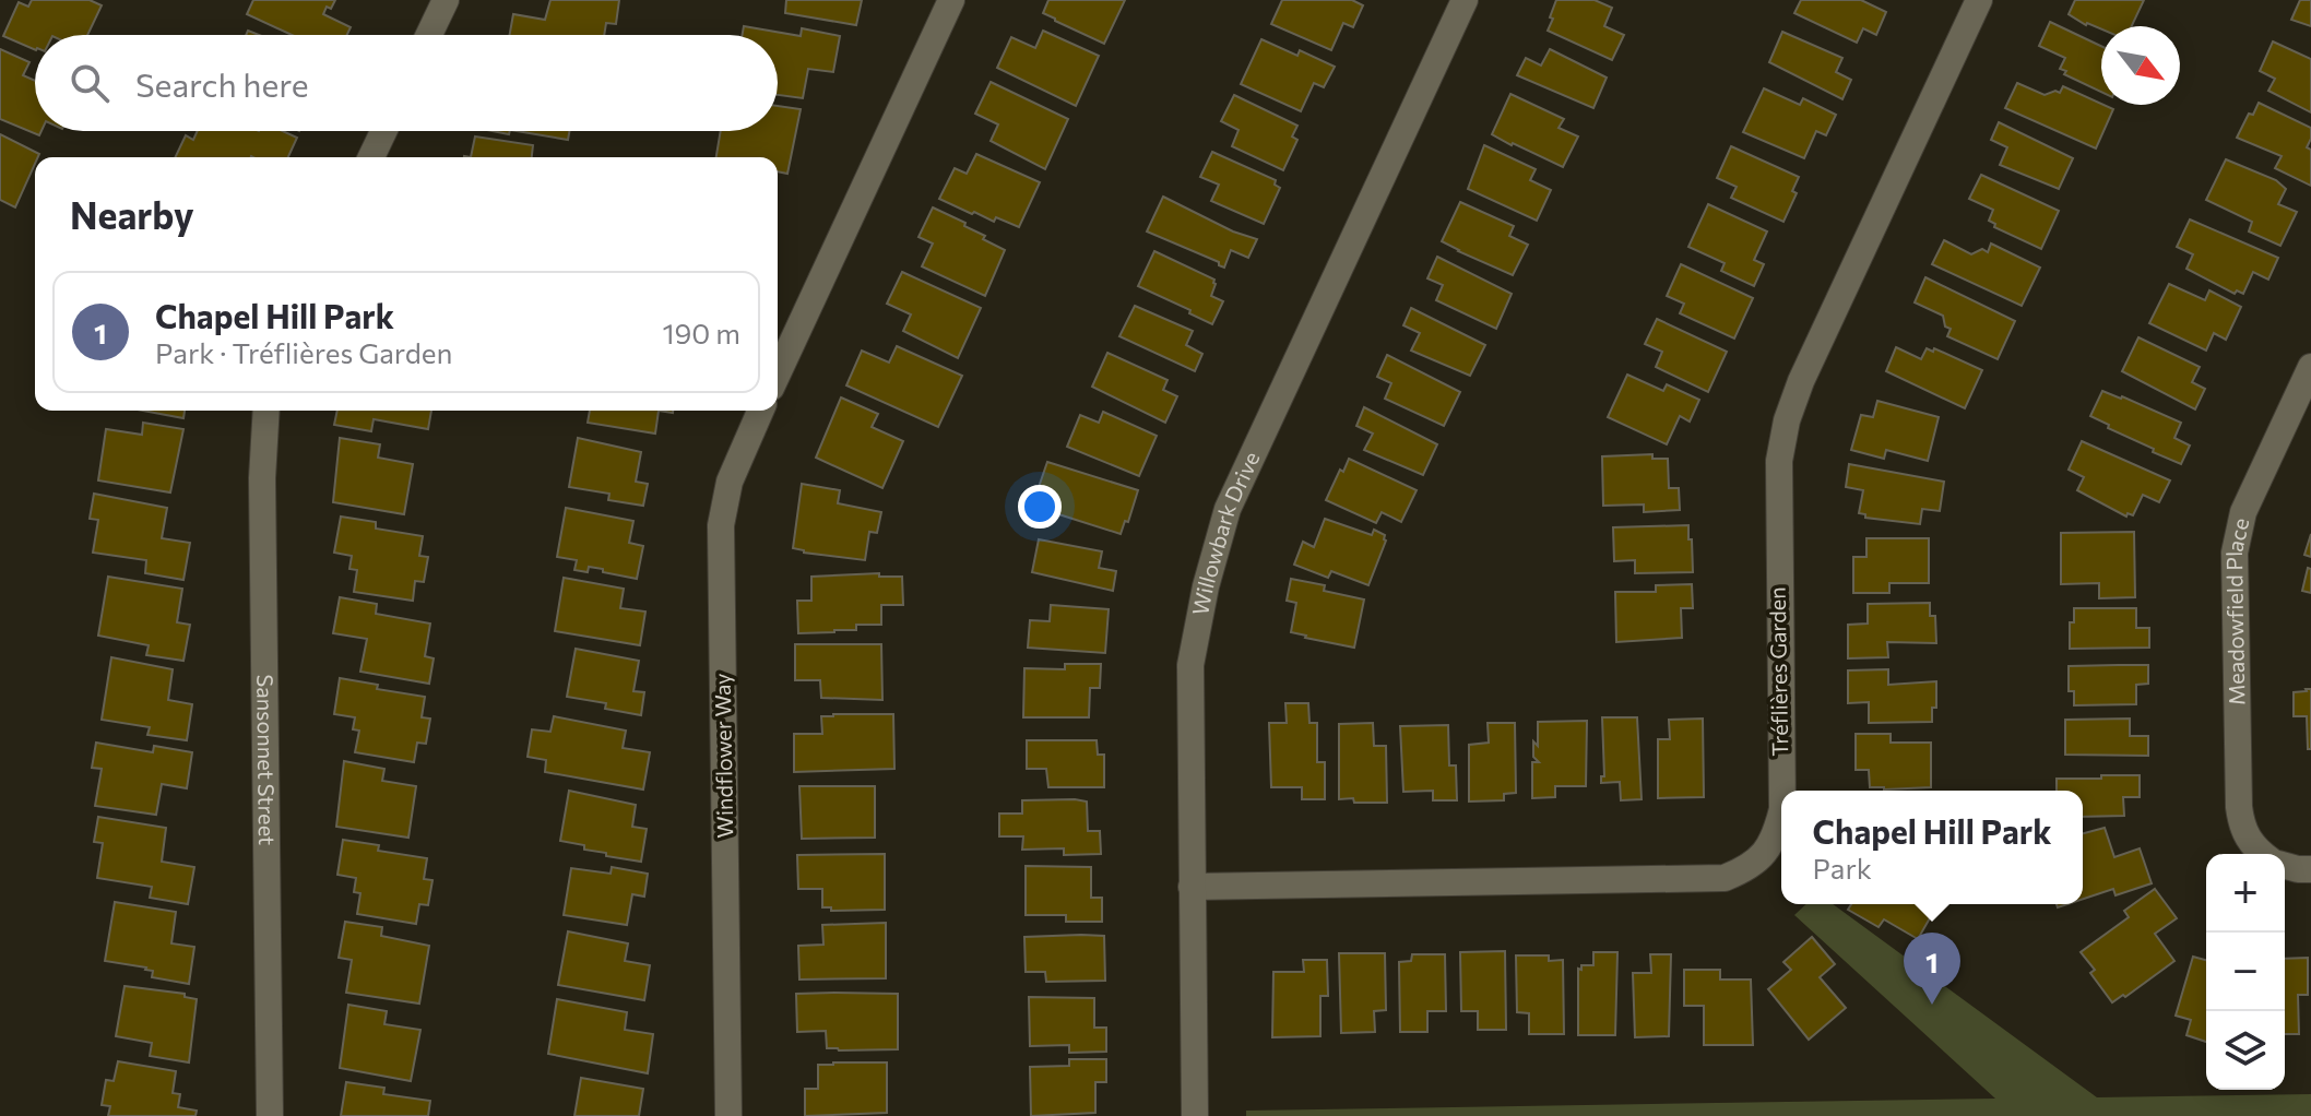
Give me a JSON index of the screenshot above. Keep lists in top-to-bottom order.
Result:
{
  "streets": {
    "street": [
      "Willowbark Drive",
      "Meadowfield Place",
      "Tréflières Garden",
      "Windflower Way",
      "Sansonnet Street"
    ]
  },
  "crossings": [
    ["Willowbark Drive", "Tréflières Garden"]
  ],
  "north": "bottom right",
  "page": {
    "search": "Search here",
    "heading": "Nearby",
    "list": [
      {
        "mark": "1",
        "name": "Chapel Hill Park",
        "note": "Park · Tréflières Garden",
        "value": "190 m"
      }
    ],
    "popup": ["Chapel Hill Park", "Park"],
    "map_buttons": ["+", "−"],
    "pins": "1"
  }
}
